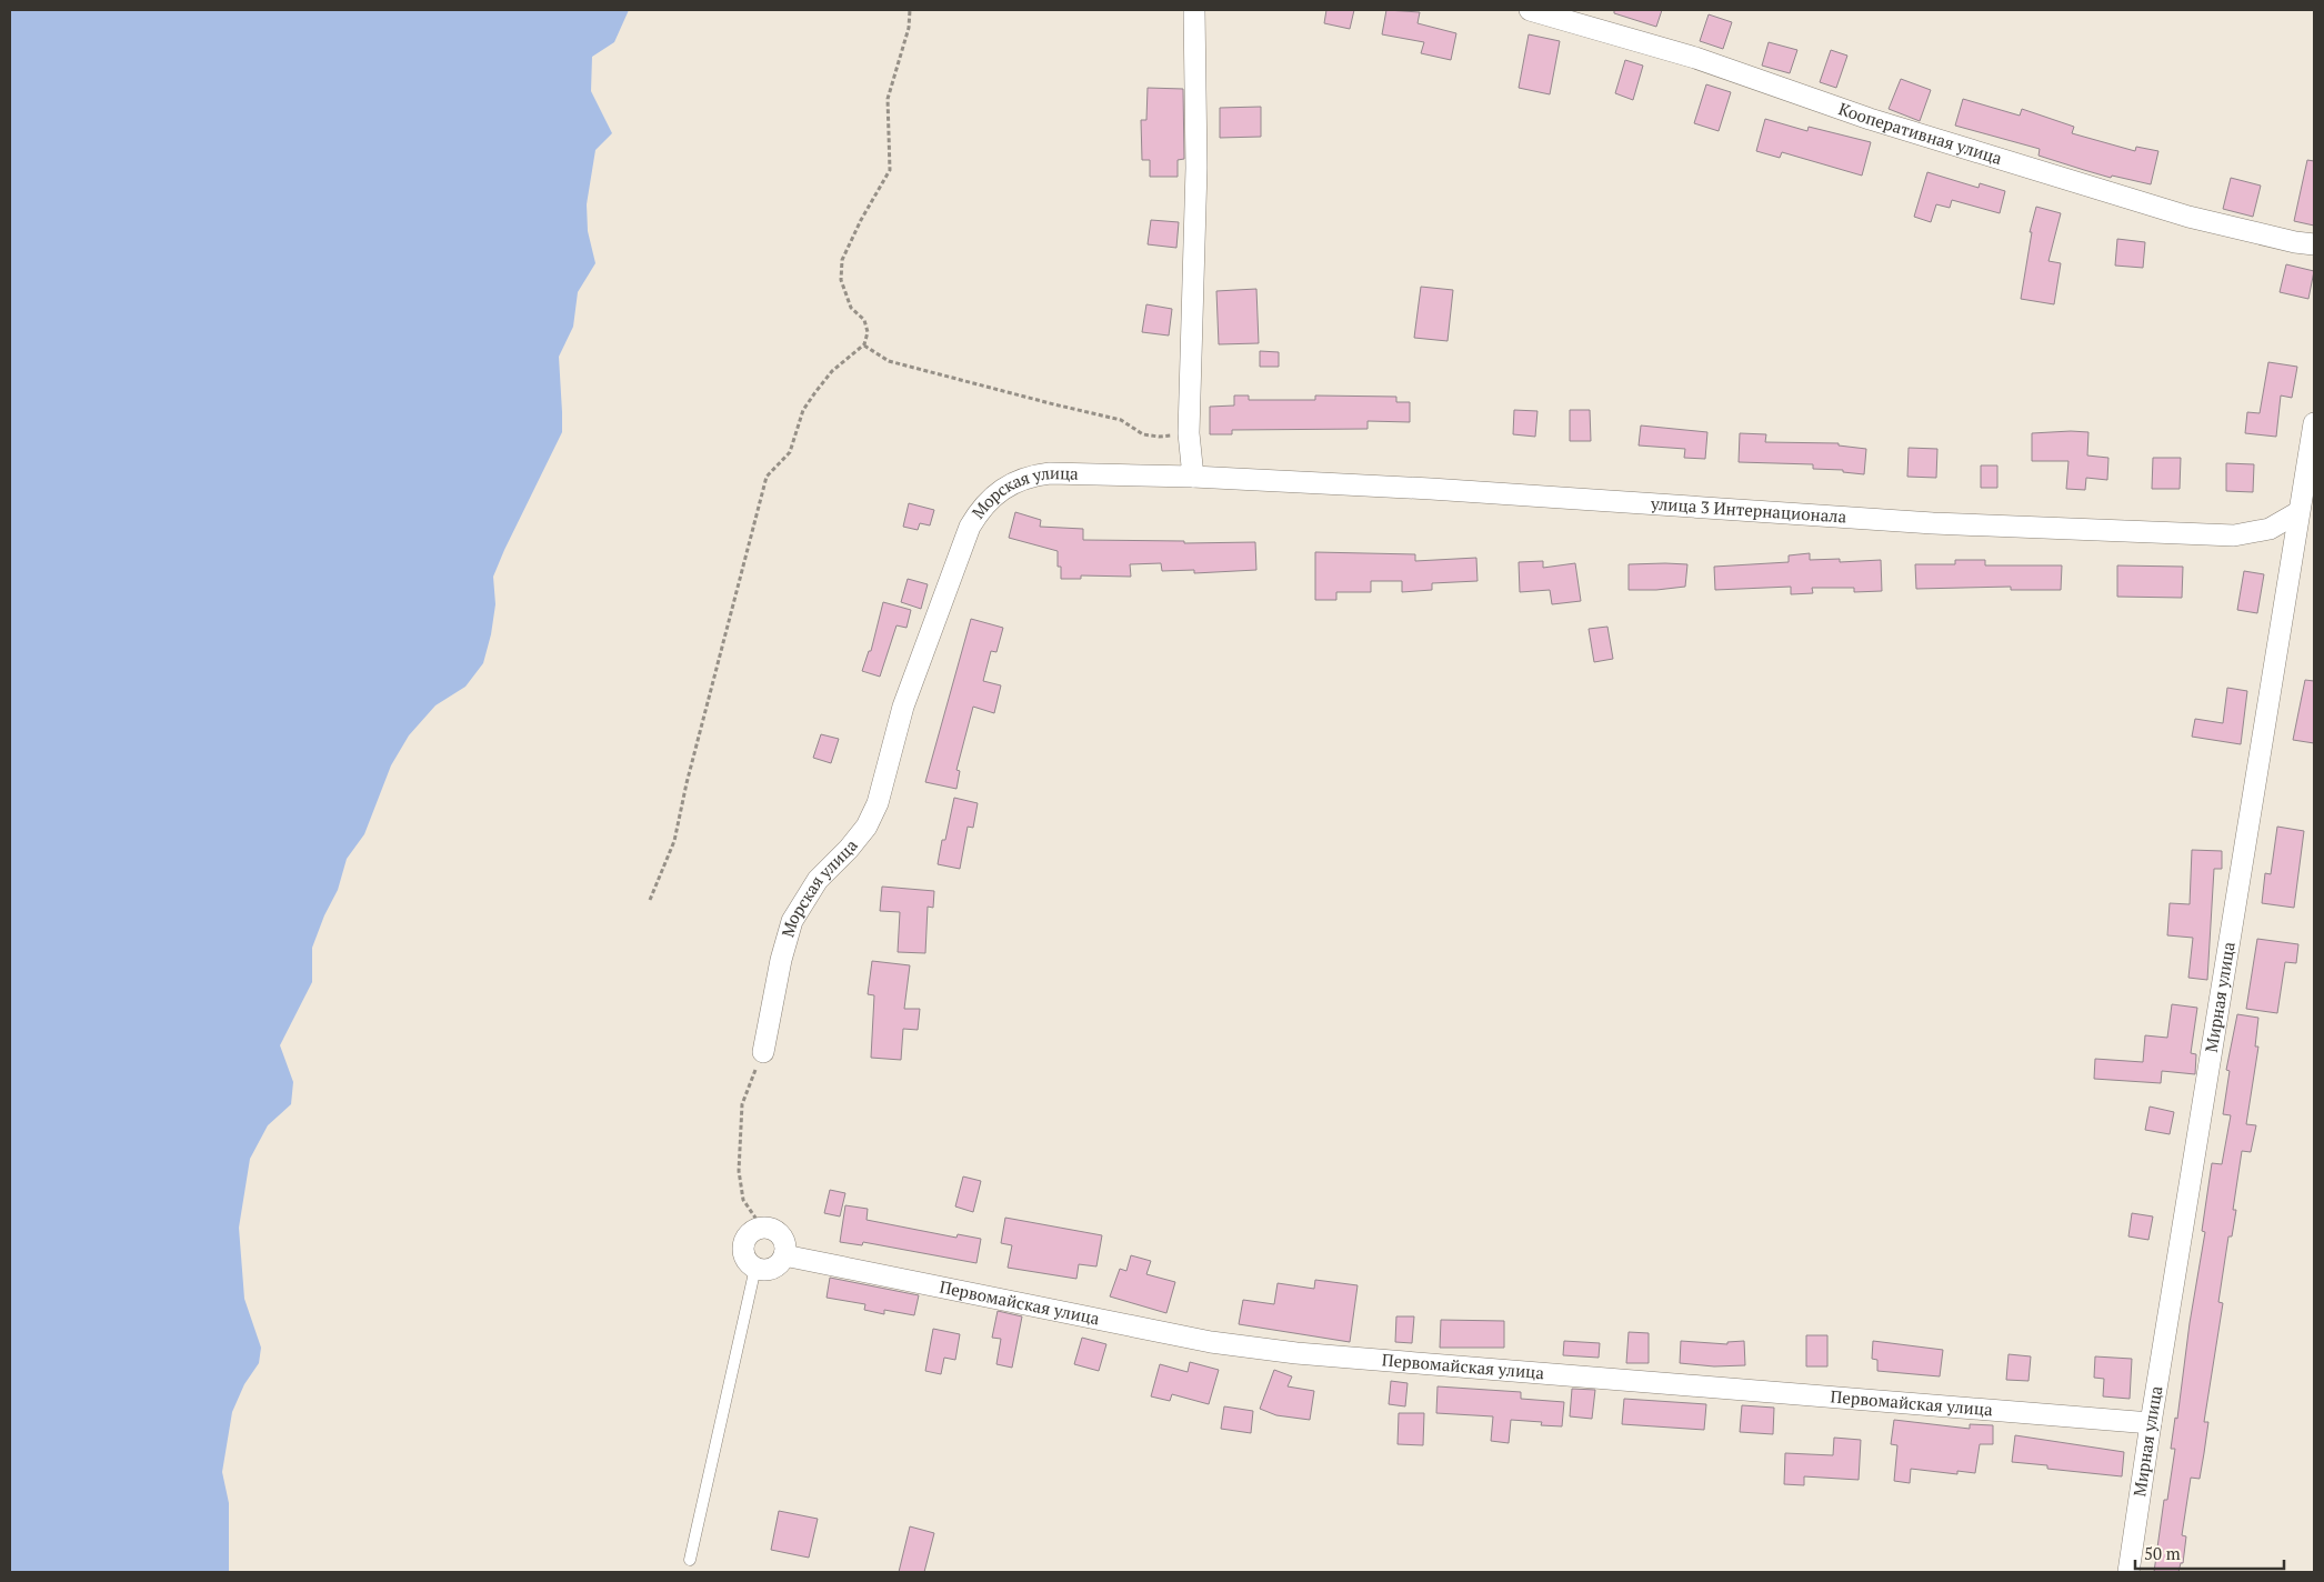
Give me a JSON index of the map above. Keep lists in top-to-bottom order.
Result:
{
  "streets": {
    "street": [
      "Кооперативная улица",
      "Морская улица",
      "улица 3 Интернационала",
      "Мирная улица",
      "Первомайская улица"
    ]
  },
  "crossings": [
    ["Морская улица", "улица 3 Интернационала"],
    ["улица 3 Интернационала", "Мирная улица"],
    ["Мирная улица", "Первомайская улица"]
  ],
  "scale_bar": "50 m"
}
